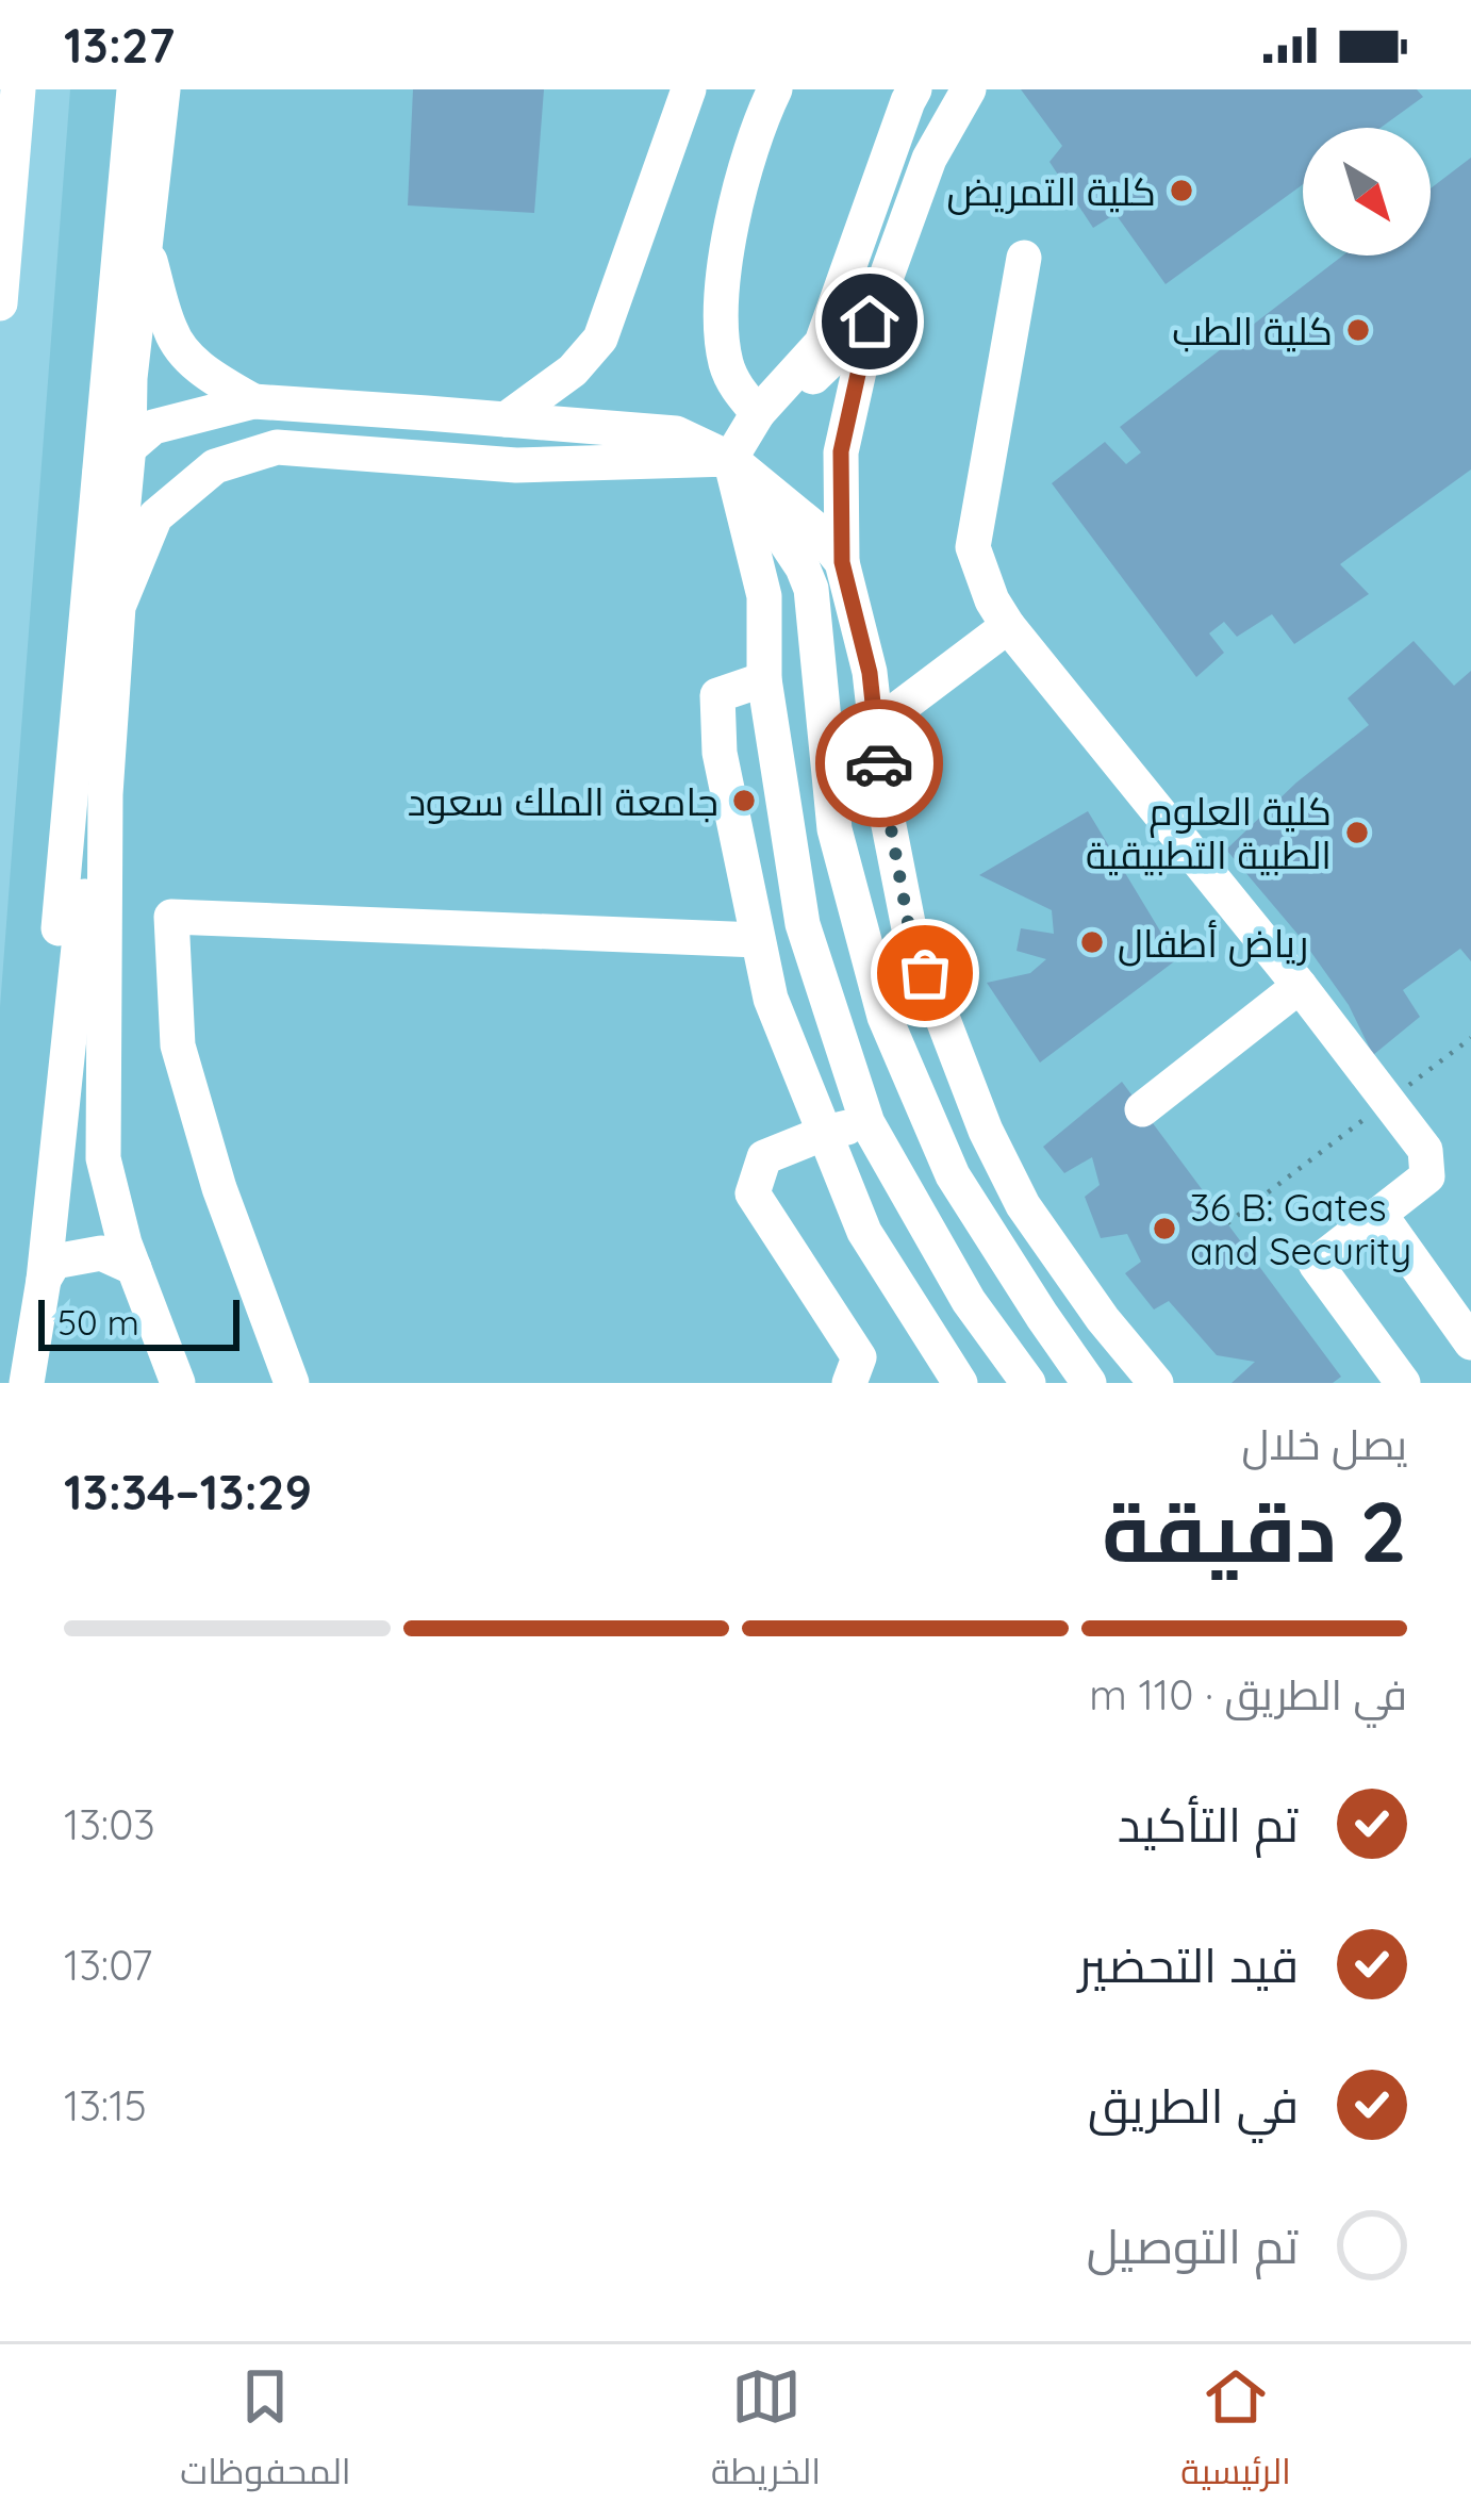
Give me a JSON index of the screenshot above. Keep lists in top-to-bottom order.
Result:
{
  "places": [
    "كلية التمريض",
    "كلية الطب",
    "جامعة الملك سعود",
    "كلية العلوم الطبية التطبيقية",
    "رياض أطفال",
    "36 B: Gates and Security"
  ],
  "scale_bar": "50 m",
  "north": "bottom right",
  "page": {
    "status": "13:27",
    "scale": "50 m",
    "heading": ["2 دقيقة", "يصل خلال", "13:29–13:34"],
    "bar": "في الطريق · 110 m",
    "list": [
      ["تم التأكيد", "13:03"],
      ["قيد التحضير", "13:07"],
      ["في الطريق", "13:15"],
      "تم التوصيل"
    ],
    "tabs": ["الرئيسية", "الخريطة", "المحفوظات"]
  }
}
